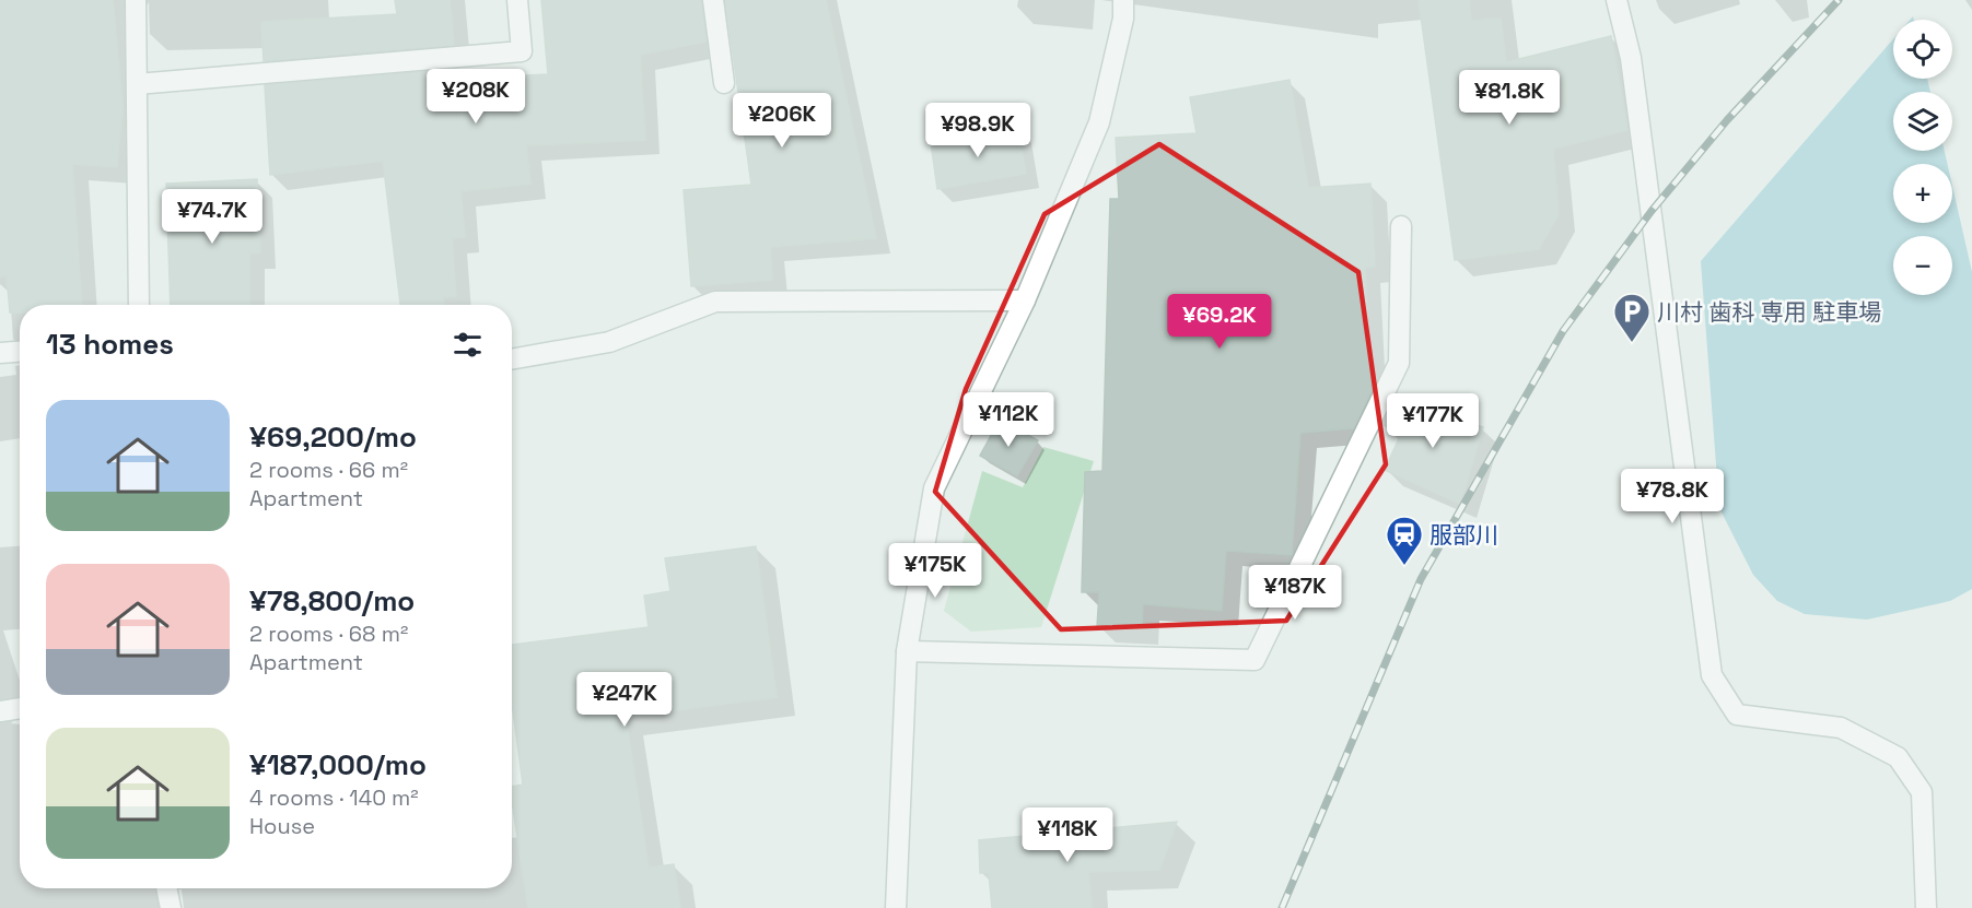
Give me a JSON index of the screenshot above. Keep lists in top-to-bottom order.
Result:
{
  "places": {
    "parking": ["川村 歯科 専用 駐車場"],
    "station": ["服部川"]
  },
  "page": {
    "map_buttons": ["+", "−"],
    "price": [
      "¥208K",
      "¥81.8K",
      "¥206K",
      "¥98.9K",
      "¥74.7K",
      "¥69.2K",
      "¥112K",
      "¥177K",
      "¥78.8K",
      "¥175K",
      "¥187K",
      "¥247K",
      "¥118K"
    ],
    "heading": "13 homes",
    "list": [
      {
        "name": "¥69,200/mo",
        "note": "2 rooms · 66 m² · Apartment"
      },
      {
        "name": "¥78,800/mo",
        "note": "2 rooms · 68 m² · Apartment"
      },
      {
        "name": "¥187,000/mo",
        "note": "4 rooms · 140 m² · House"
      }
    ]
  }
}
